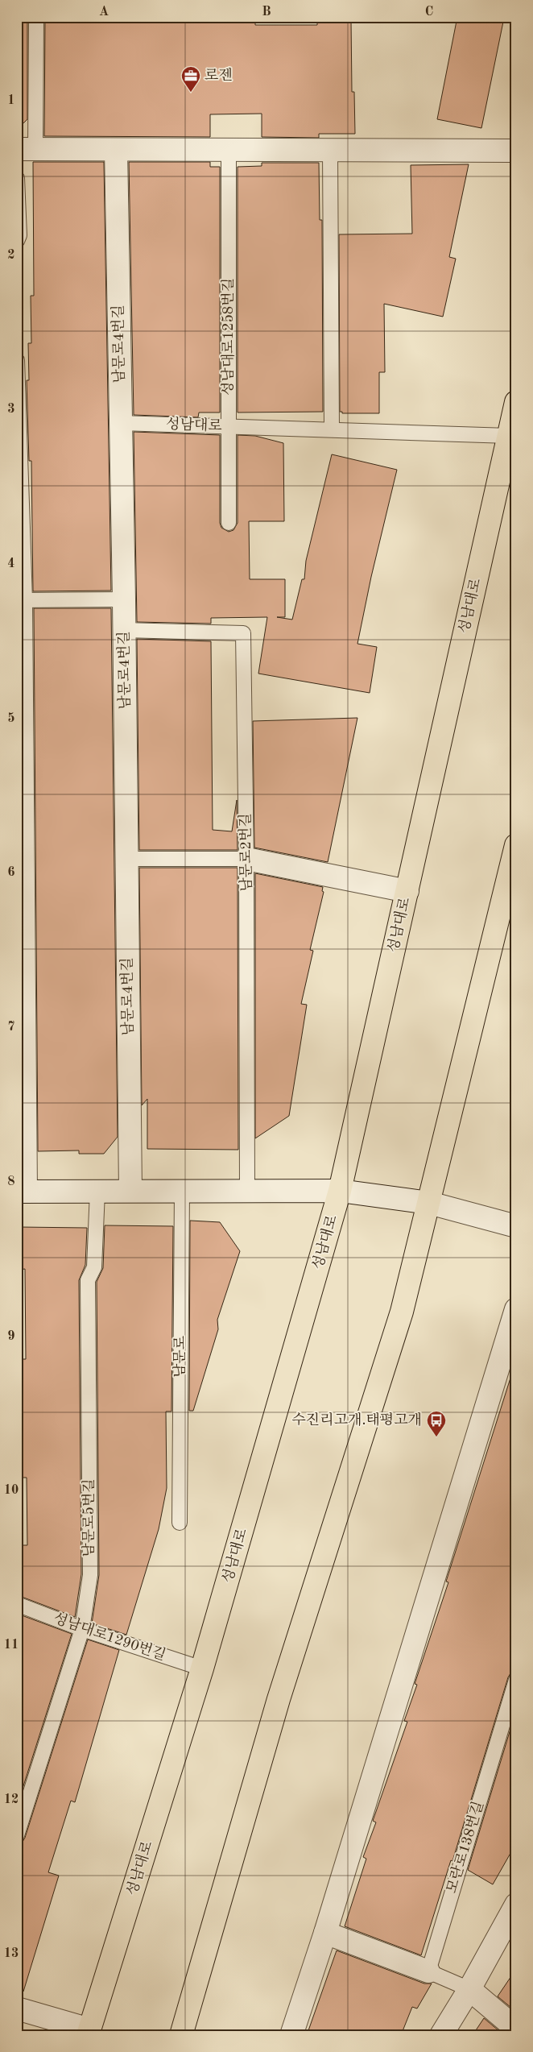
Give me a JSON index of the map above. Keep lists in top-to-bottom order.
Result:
{
  "streets": {
    "main road": ["성남대로"],
    "street": ["남문로4번길"],
    "lane": [
      "성남대로1258번길",
      "남문로2번길",
      "남문로",
      "남문로5번길",
      "성남대로1290번길",
      "모란로138번길"
    ]
  },
  "crossings": [
    ["성남대로1258번길", "성남대로"],
    ["남문로4번길", "성남대로"],
    ["남문로4번길", "남문로2번길"],
    ["성남대로", "성남대로1290번길"],
    ["남문로5번길", "성남대로1290번길"]
  ],
  "places": {
    "office": ["로젠"],
    "bus stop": ["수진리고개.태평고개"]
  },
  "grid": {
    "columns": ["A", "B", "C"],
    "rows": [
      "1",
      "2",
      "3",
      "4",
      "5",
      "6",
      "7",
      "8",
      "9",
      "10",
      "11",
      "12",
      "13"
    ]
  }
}
